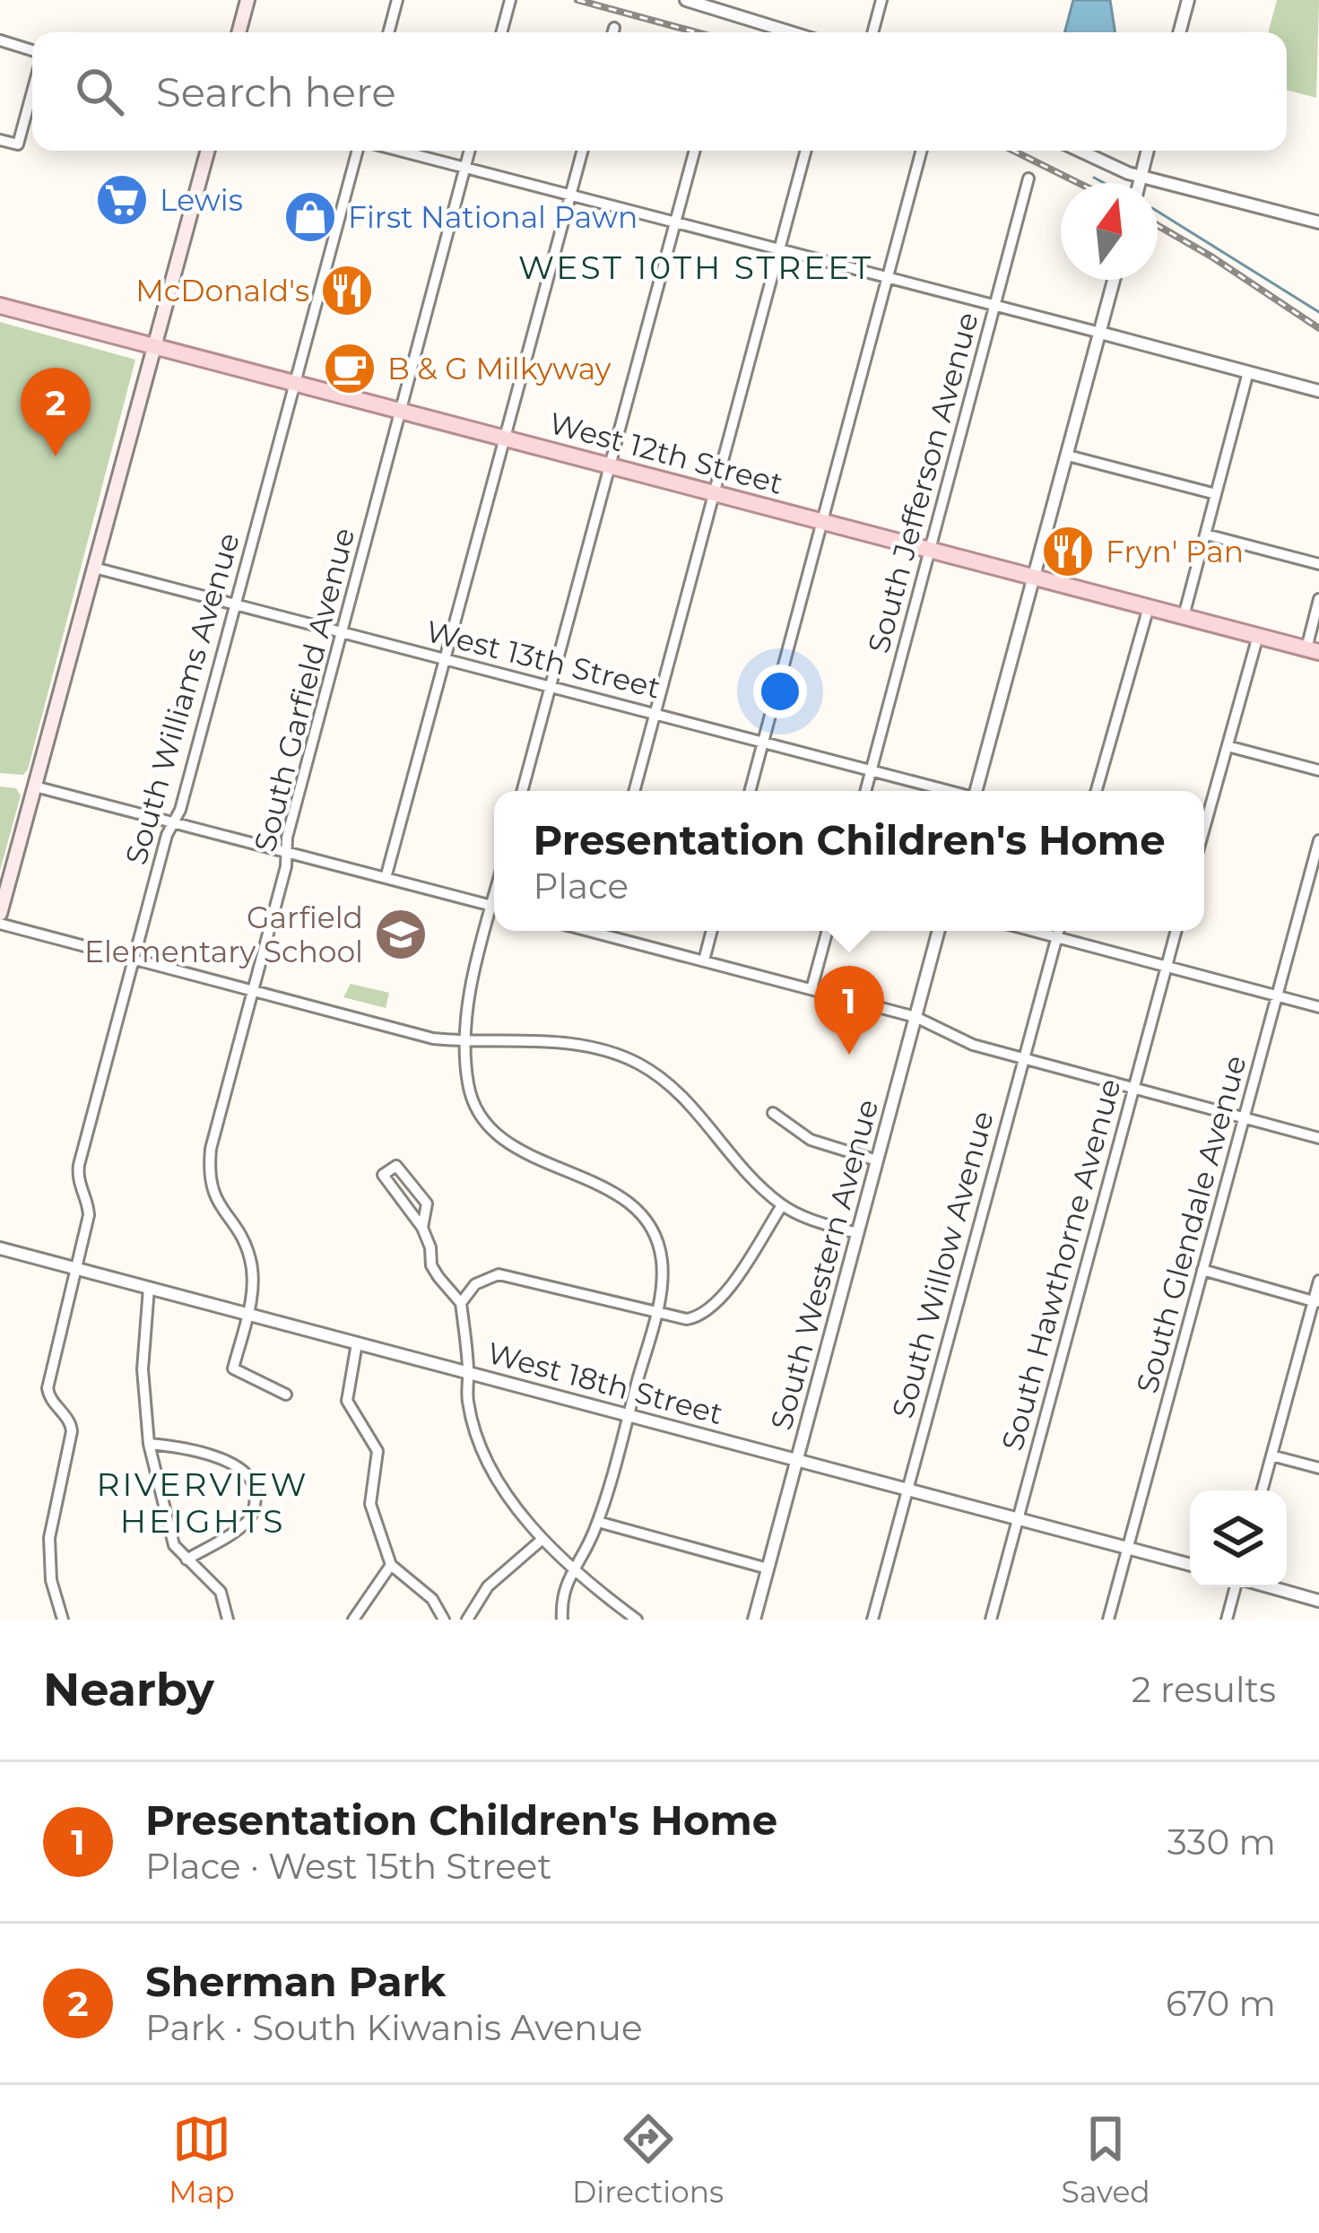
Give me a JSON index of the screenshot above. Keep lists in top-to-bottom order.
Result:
{
  "streets": {
    "main road": ["West 12th Street"],
    "street": [
      "South Jefferson Avenue",
      "West 13th Street",
      "South Garfield Avenue",
      "South Williams Avenue",
      "South Glendale Avenue",
      "South Western Avenue",
      "South Willow Avenue",
      "South Hawthorne Avenue",
      "West 18th Street"
    ]
  },
  "crossings": [
    ["West 12th Street", "South Jefferson Avenue"],
    ["West 12th Street", "South Garfield Avenue"],
    ["West 12th Street", "South Williams Avenue"],
    ["South Jefferson Avenue", "West 13th Street"],
    ["West 13th Street", "South Garfield Avenue"],
    ["West 13th Street", "South Williams Avenue"],
    ["South Garfield Avenue", "West 18th Street"],
    ["South Williams Avenue", "West 18th Street"],
    ["South Glendale Avenue", "West 18th Street"],
    ["South Western Avenue", "West 18th Street"],
    ["South Willow Avenue", "West 18th Street"],
    ["South Hawthorne Avenue", "West 18th Street"]
  ],
  "districts": ["WEST 10TH STREET", "RIVERVIEW HEIGHTS"],
  "places": {
    "supermarket": ["Lewis"],
    "shop": ["First National Pawn"],
    "restaurant": ["McDonald's", "Fryn' Pan"],
    "cafe": ["B & G Milkyway"],
    "school or university": ["Garfield Elementary School"]
  },
  "north": "top",
  "page": {
    "search": "Search here",
    "pins": ["2", "1"],
    "popup": ["Presentation Children's Home", "Place"],
    "heading": ["Nearby", "2 results"],
    "list": [
      {
        "mark": "1",
        "name": "Presentation Children's Home",
        "note": "Place · West 15th Street",
        "value": "330 m"
      },
      {
        "mark": "2",
        "name": "Sherman Park",
        "note": "Park · South Kiwanis Avenue",
        "value": "670 m"
      }
    ],
    "nav": ["Map", "Directions", "Saved"]
  }
}
